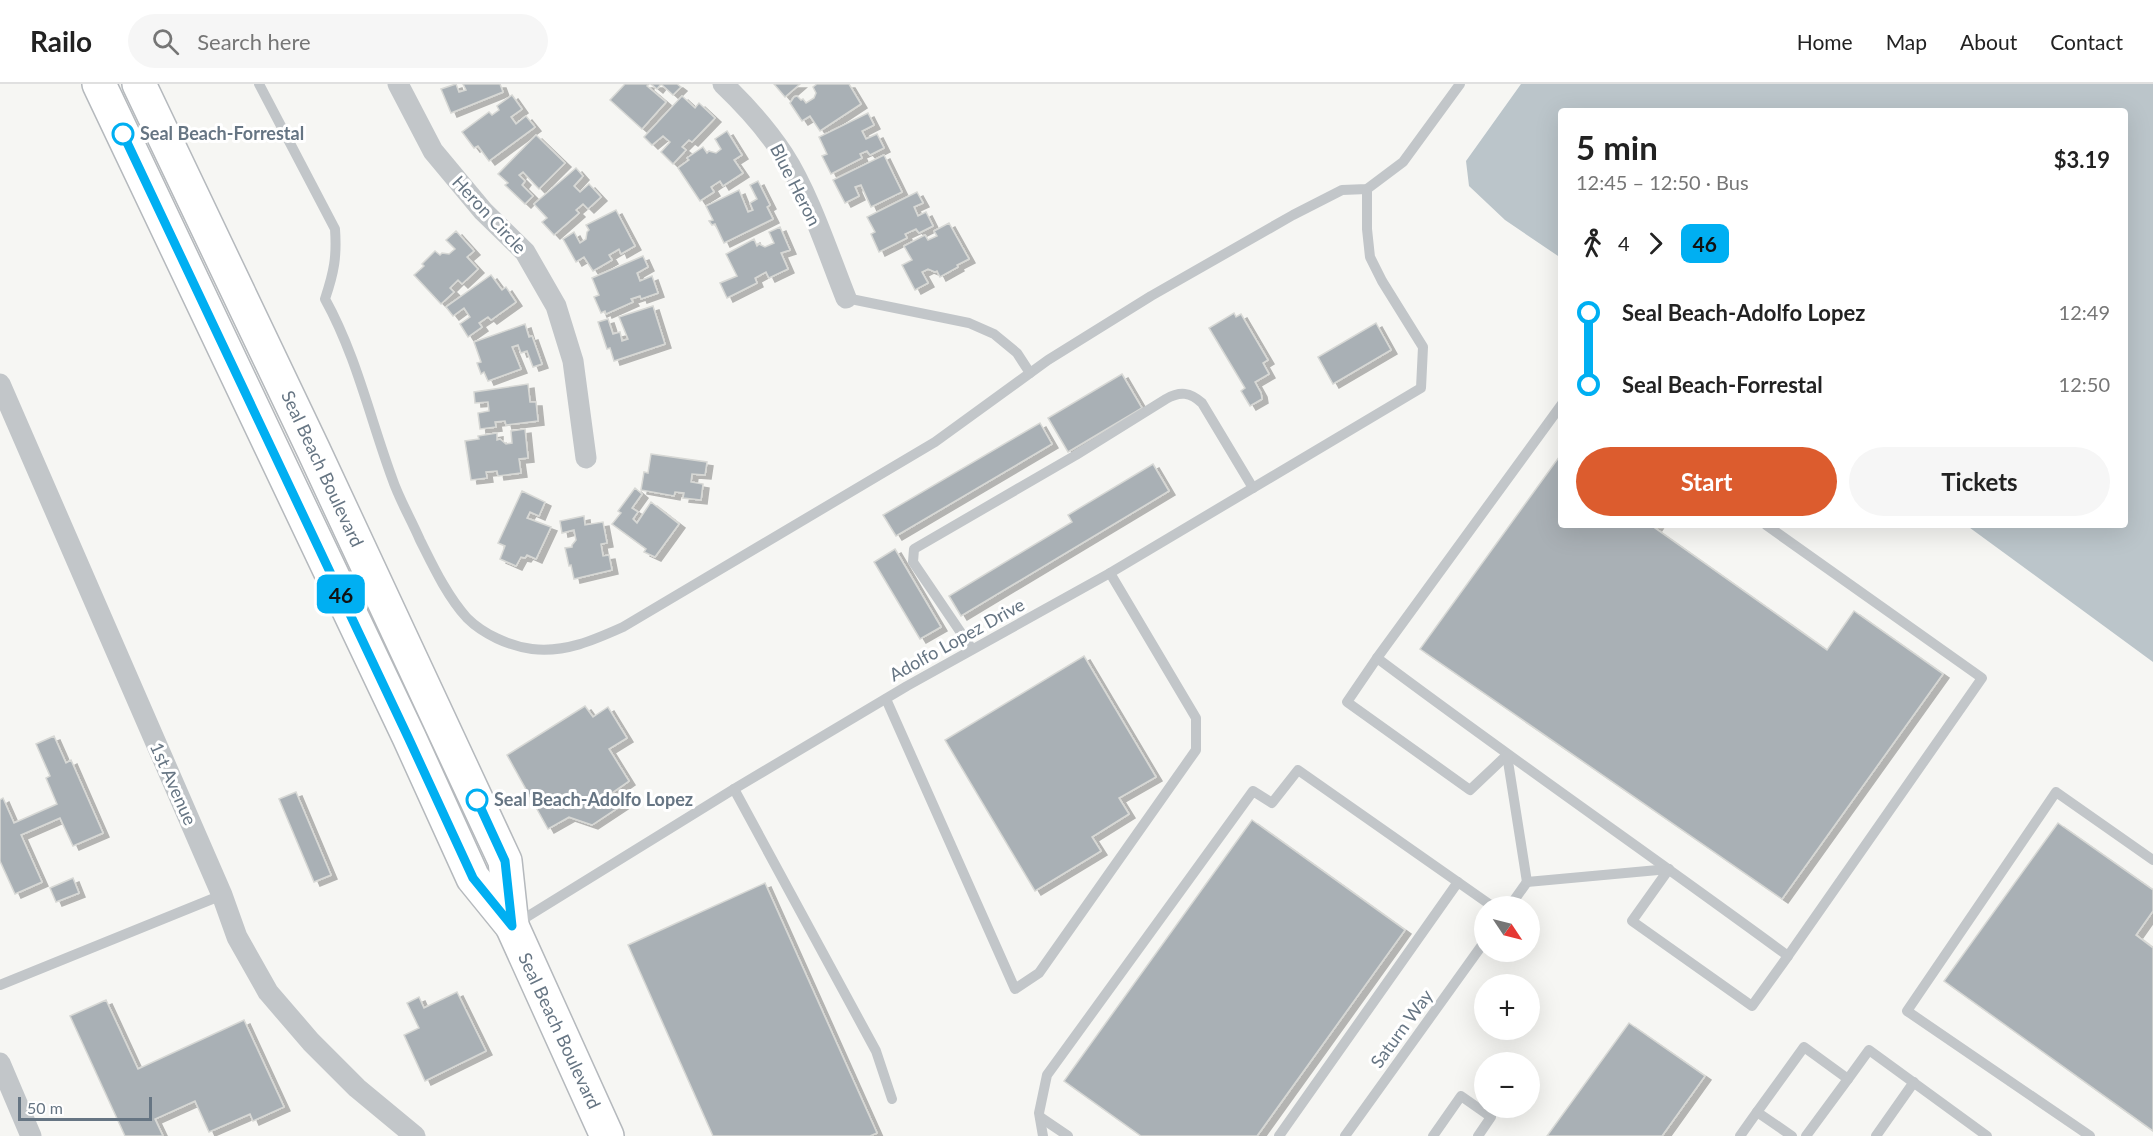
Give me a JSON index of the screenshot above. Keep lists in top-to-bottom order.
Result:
{
  "streets": {
    "main road": ["Seal Beach Boulevard"],
    "street": ["Blue Heron", "Heron Circle", "1st Avenue"],
    "lane": ["Adolfo Lopez Drive", "Saturn Way"]
  },
  "crossings": [
    ["Seal Beach Boulevard", "Adolfo Lopez Drive"]
  ],
  "places": ["Seal Beach-Forrestal", "Seal Beach-Adolfo Lopez"],
  "lines": ["bus line 46"],
  "scale_bar": "50 m",
  "north": "bottom right",
  "page": {
    "header": "Railo",
    "search": "Search here",
    "nav": [
      "Home",
      "Map",
      "About",
      "Contact"
    ],
    "on_map": "46",
    "heading": ["5 min", "12:45 – 12:50 · Bus", "$3.19"],
    "legs": ["4", "46"],
    "list": [
      {
        "name": "Seal Beach-Adolfo Lopez",
        "value": "12:49"
      },
      {
        "name": "Seal Beach-Forrestal",
        "value": "12:50"
      }
    ],
    "buttons": ["Start", "Tickets"],
    "map_buttons": ["+", "−"],
    "scale": "50 m"
  }
}
